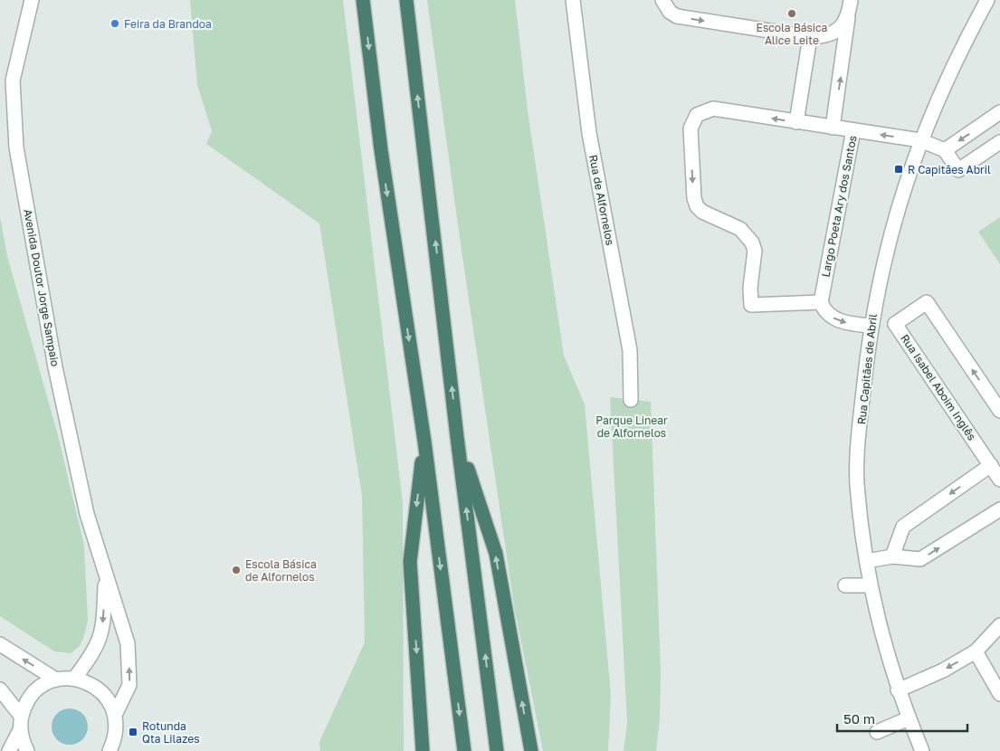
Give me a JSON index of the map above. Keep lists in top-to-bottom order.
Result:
{
  "streets": {
    "street": [
      "Rua de Alfornelos",
      "Largo Poeta Ary dos Santos",
      "Avenida Doutor Jorge Sampaio",
      "Rua Capitães de Abril",
      "Rua Isabel Aboim Inglês"
    ]
  },
  "one_way": ["Rua Isabel Aboim Inglês"],
  "parks": ["Parque Linear de Alfornelos"],
  "places": {
    "other": ["Escola Básica Alice Leite", "Feira da Brandoa", "Escola Básica de Alfornelos"],
    "transit": ["R Capitães Abril", "Rotunda Qta Lilazes"]
  },
  "scale_bar": "50 m"
}
